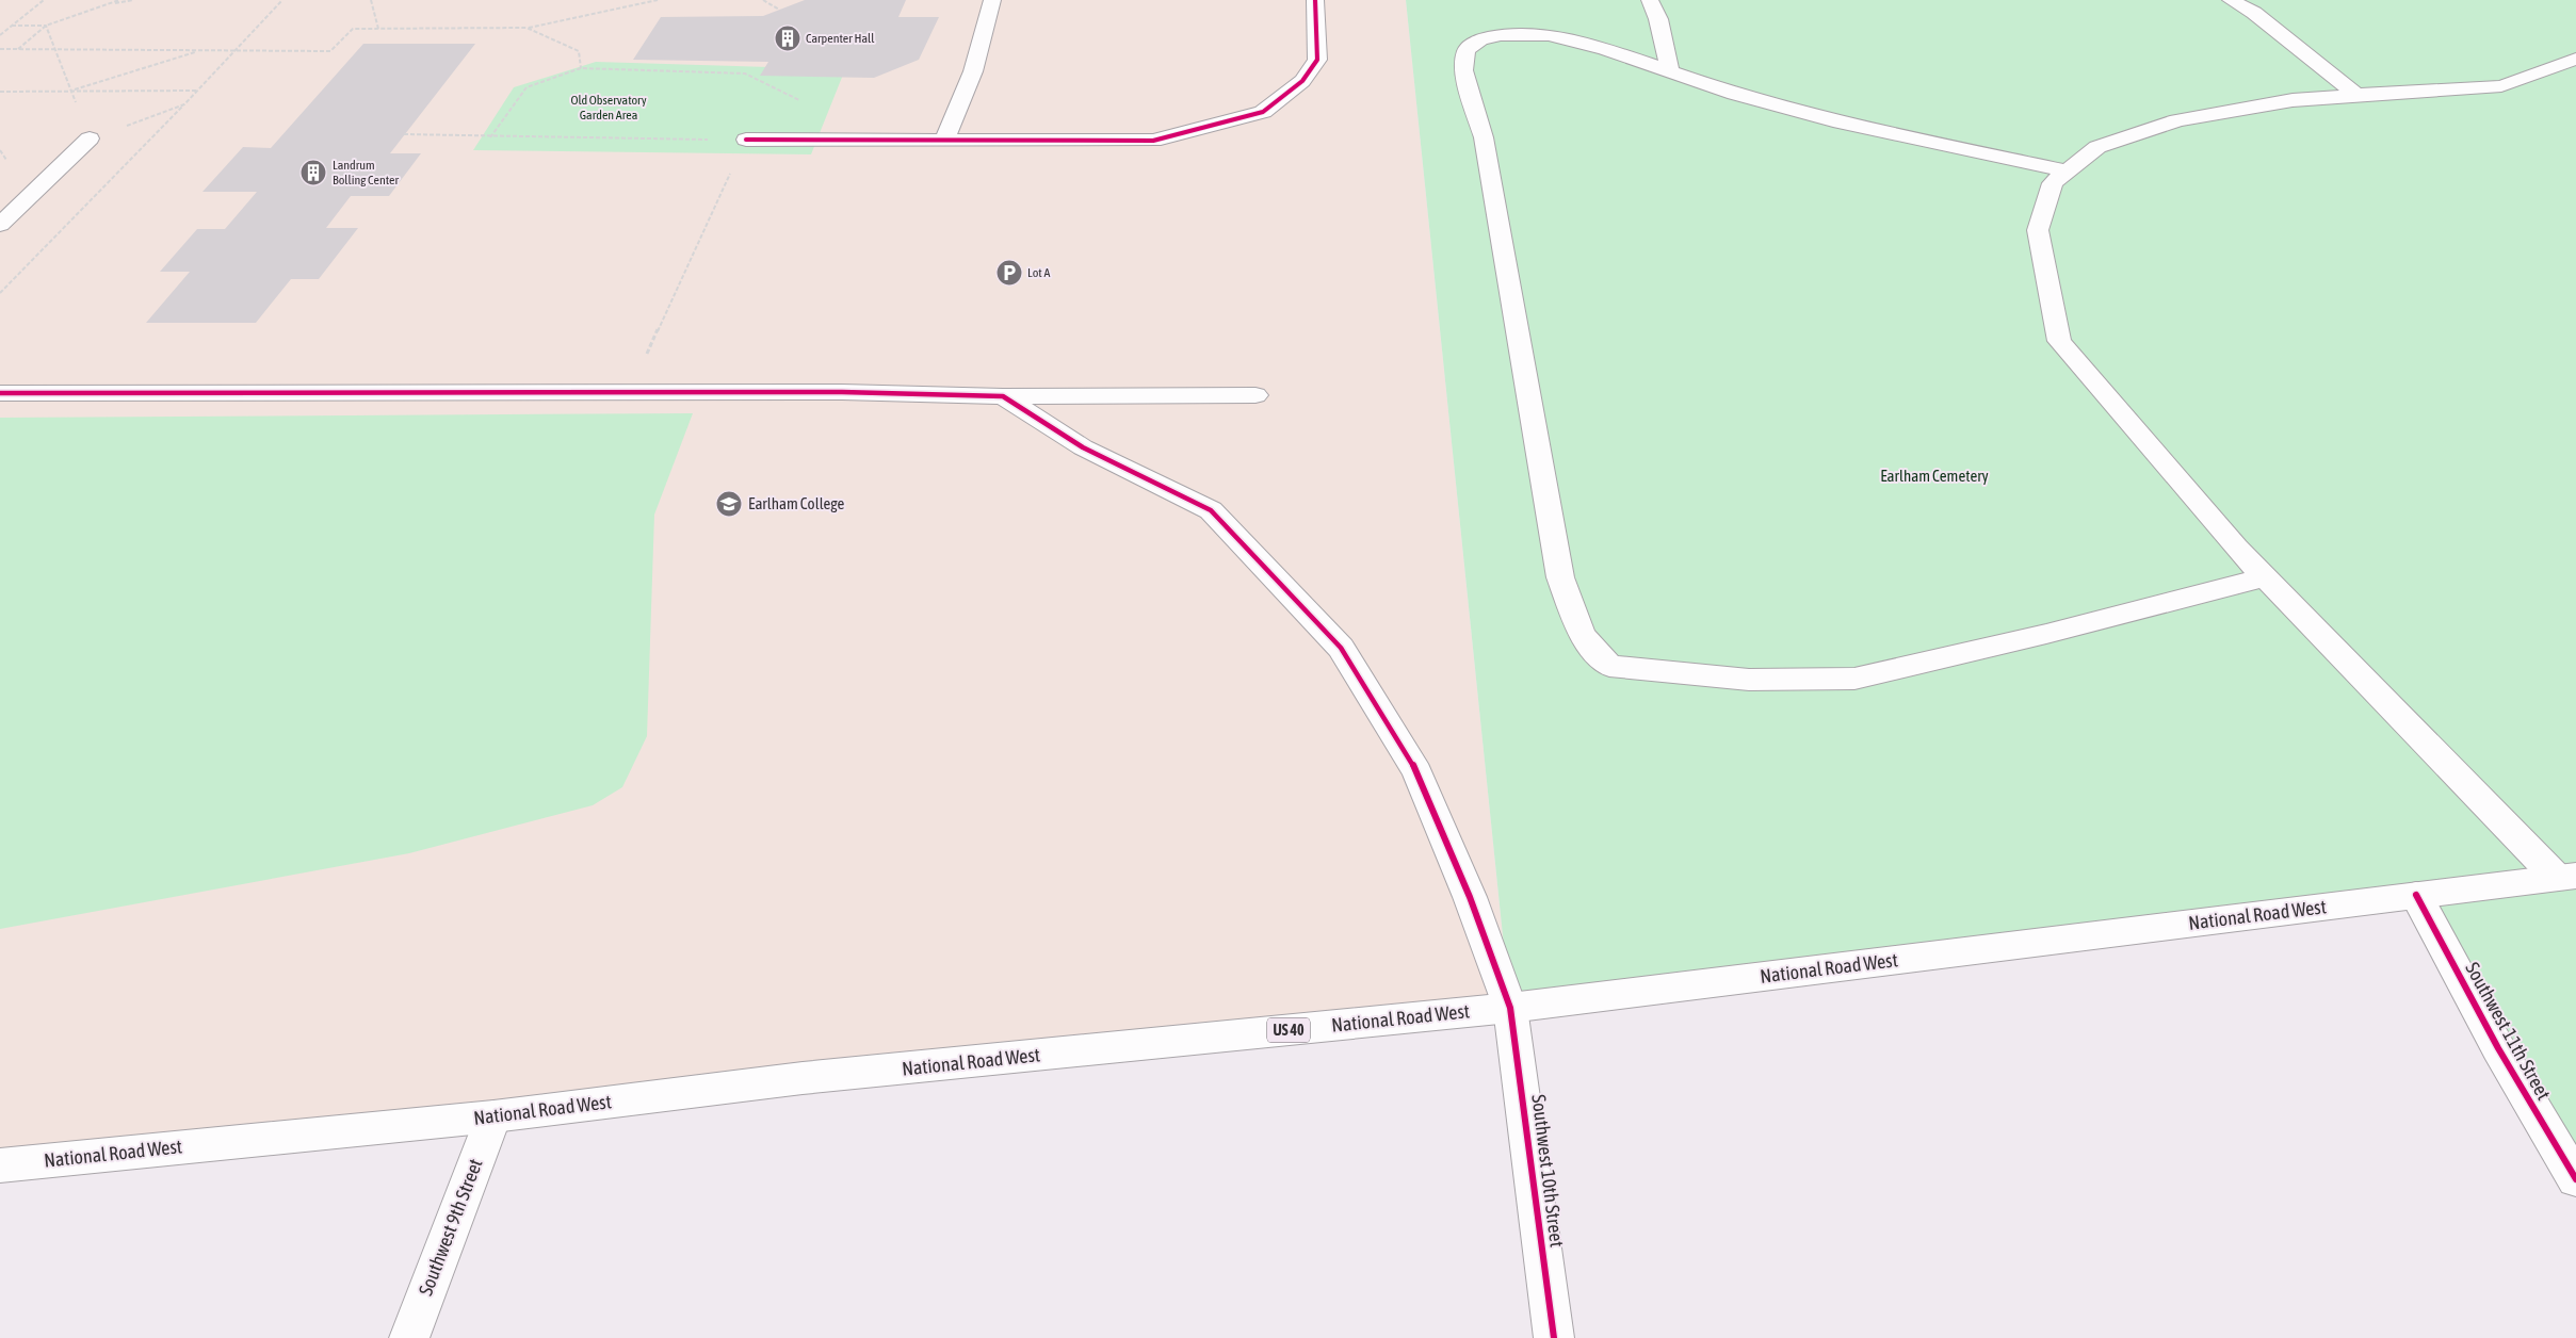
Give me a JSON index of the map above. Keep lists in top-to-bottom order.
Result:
{
  "streets": {
    "street": [
      "National Road West",
      "US 40",
      "Southwest 11th Street",
      "Southwest 10th Street",
      "Southwest 9th Street"
    ]
  },
  "crossings": [
    ["National Road West", "Southwest 11th Street"],
    ["National Road West", "Southwest 10th Street"],
    ["National Road West", "Southwest 9th Street"]
  ],
  "parks": ["Old Observatory Garden Area", "Earlham Cemetery"],
  "places": {
    "building": ["Carpenter Hall", "Landrum Bolling Center"],
    "parking": ["Lot A"],
    "school or university": ["Earlham College"]
  }
}
